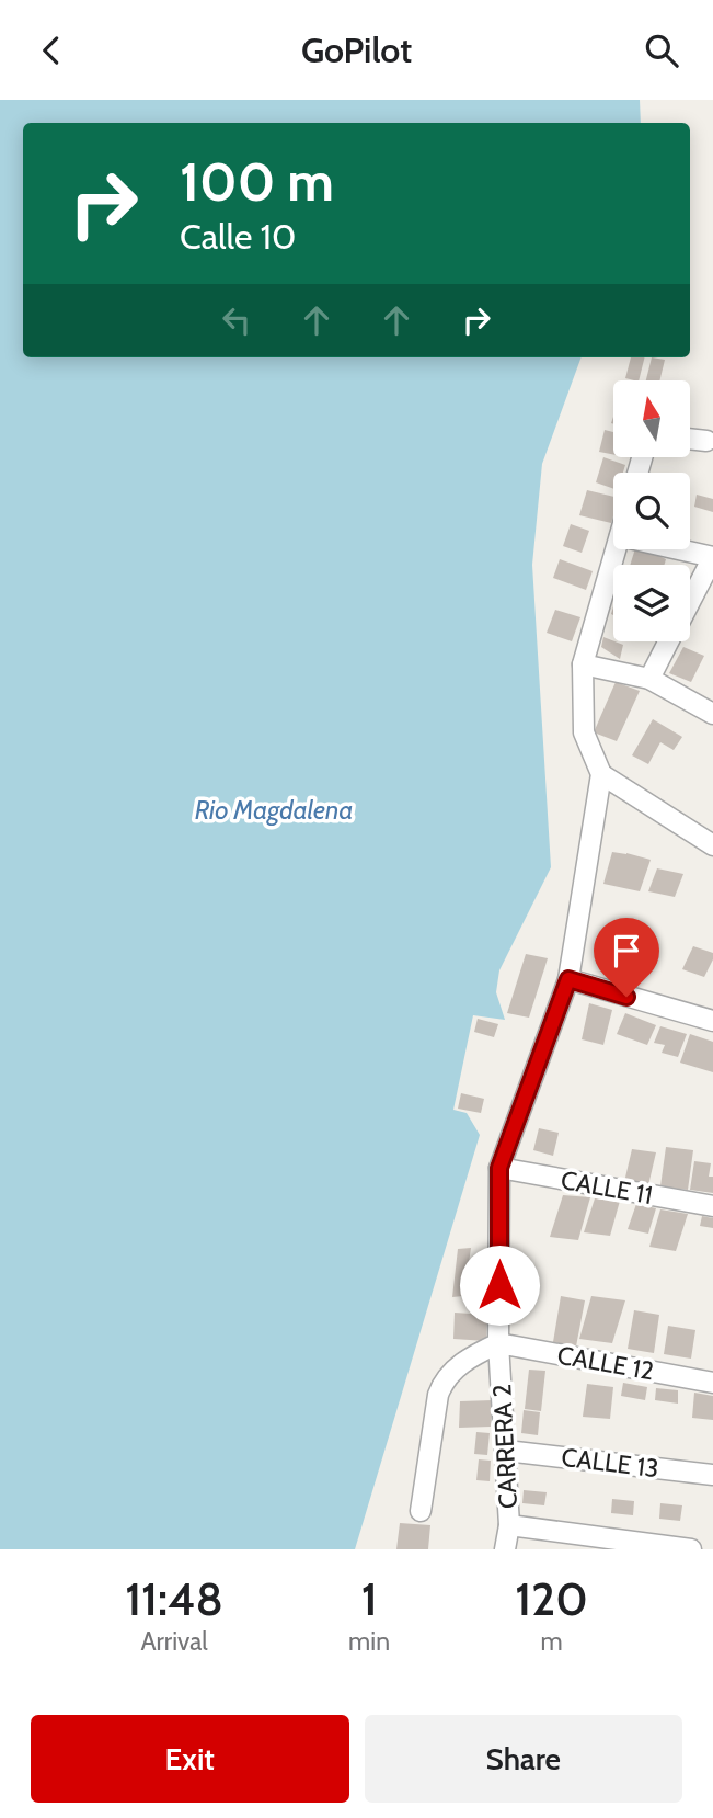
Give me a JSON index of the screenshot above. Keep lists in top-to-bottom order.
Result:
{
  "streets": {
    "street": [
      "CALLE 11",
      "CALLE 12",
      "CARRERA 2",
      "CALLE 13"
    ]
  },
  "crossings": [
    ["CALLE 11", "CARRERA 2"],
    ["CALLE 12", "CARRERA 2"],
    ["CARRERA 2", "CALLE 13"]
  ],
  "water": ["Rio Magdalena"],
  "north": "top",
  "page": {
    "header": "GoPilot",
    "turn": ["100 m", "Calle 10"],
    "eta": [
      "11:48",
      "Arrival",
      "1",
      "min",
      "120",
      "m"
    ],
    "buttons": ["Exit", "Share"]
  }
}
